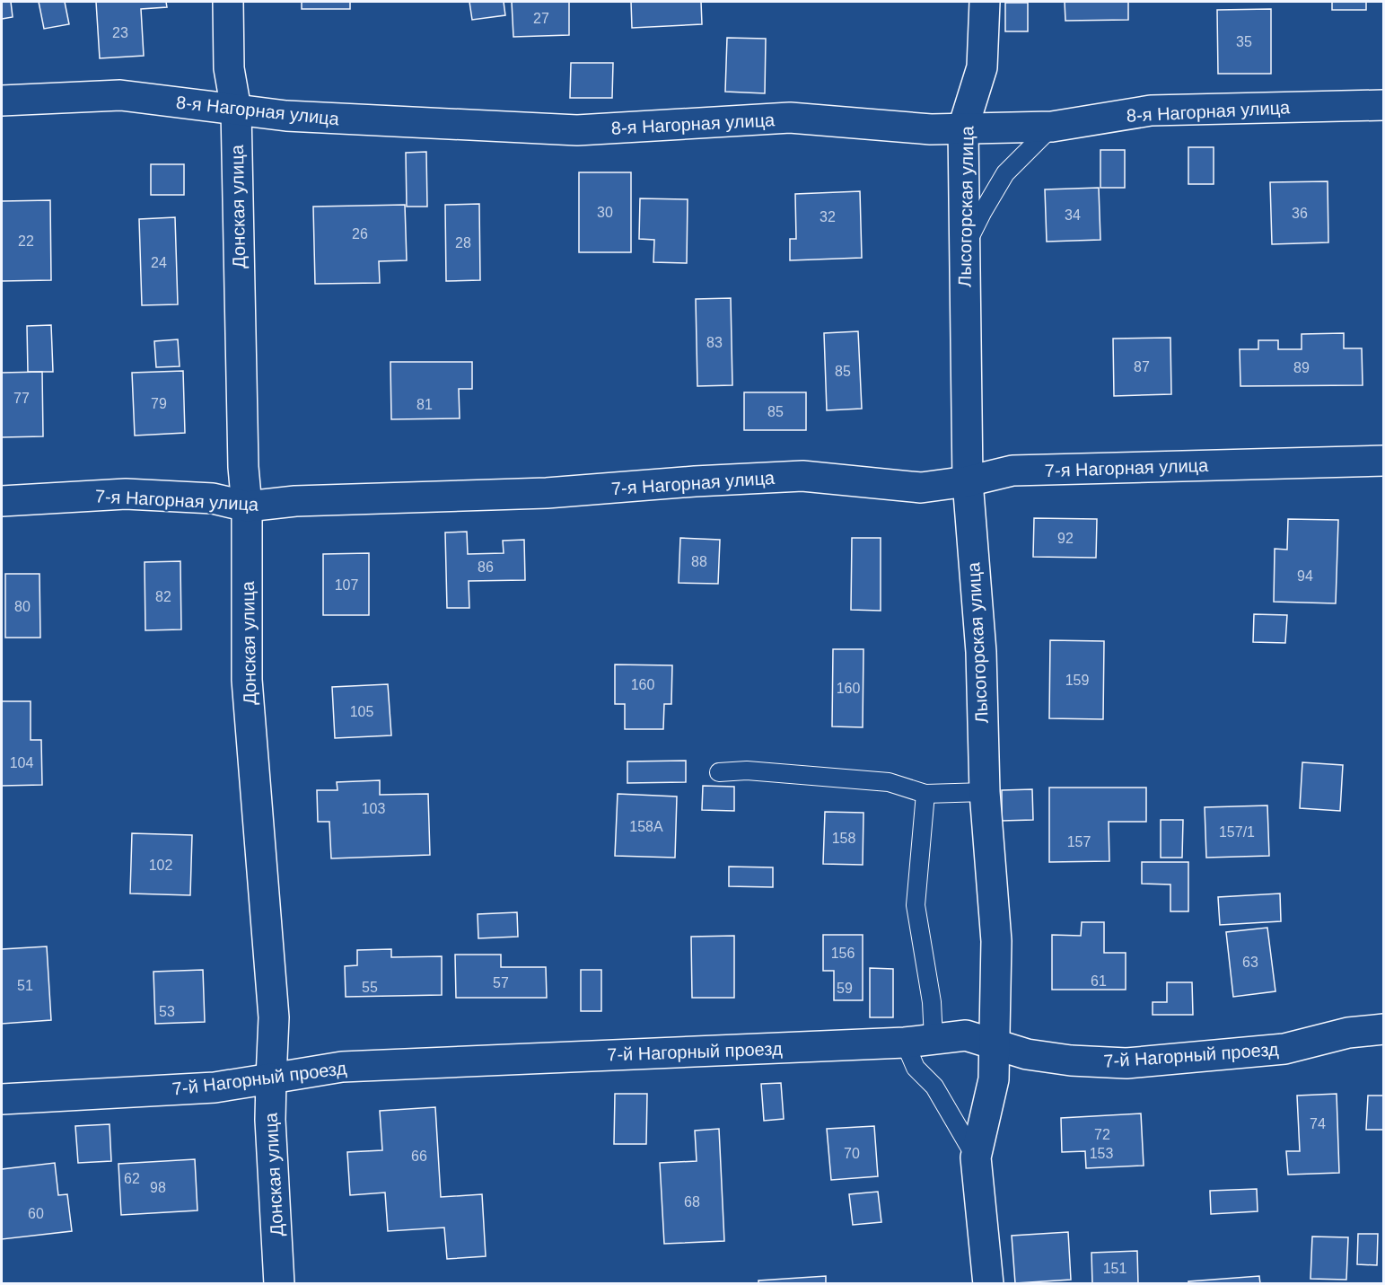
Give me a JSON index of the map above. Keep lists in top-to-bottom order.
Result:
{
  "streets": {
    "street": [
      "8-я Нагорная улица",
      "Донская улица",
      "Лысогорская улица",
      "7-я Нагорная улица",
      "7-й Нагорный проезд"
    ]
  },
  "crossings": [
    ["8-я Нагорная улица", "Донская улица"],
    ["8-я Нагорная улица", "Лысогорская улица"],
    ["Донская улица", "7-я Нагорная улица"],
    ["Донская улица", "7-й Нагорный проезд"],
    ["Лысогорская улица", "7-я Нагорная улица"],
    ["Лысогорская улица", "7-й Нагорный проезд"]
  ],
  "house_numbers": [
    "27",
    "23",
    "35",
    "30",
    "36",
    "34",
    "32",
    "26",
    "22",
    "28",
    "24",
    "83",
    "87",
    "89",
    "85",
    "77",
    "79",
    "81",
    "85",
    "92",
    "88",
    "86",
    "94",
    "107",
    "82",
    "80",
    "159",
    "160",
    "160",
    "105",
    "104",
    "103",
    "158А",
    "157/1",
    "158",
    "157",
    "102",
    "156",
    "63",
    "61",
    "57",
    "51",
    "55",
    "59",
    "53",
    "74",
    "72",
    "70",
    "153",
    "66",
    "62",
    "98",
    "68",
    "60",
    "151"
  ]
}
